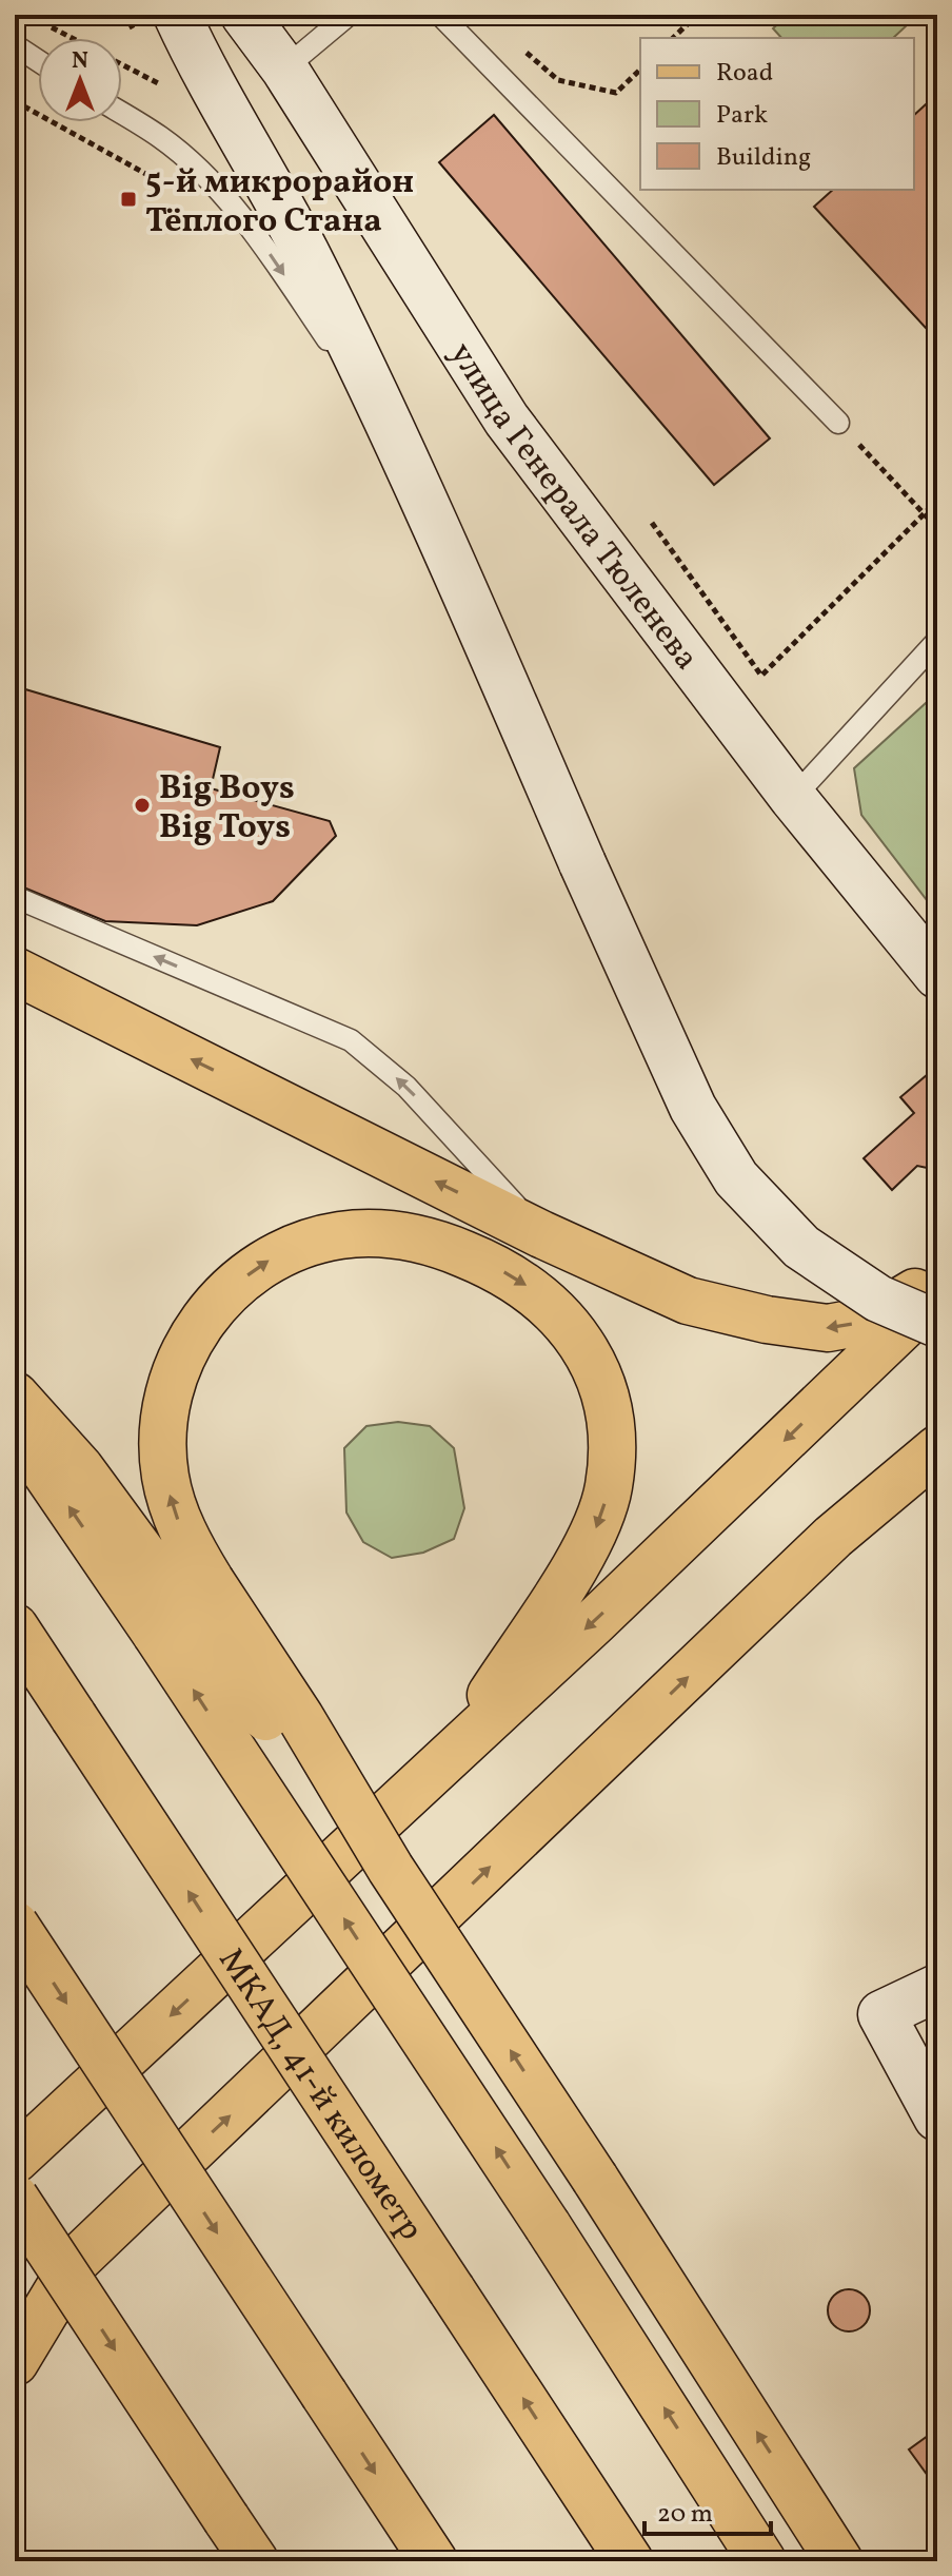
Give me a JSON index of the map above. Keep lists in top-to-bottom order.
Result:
{
  "streets": {
    "main road": ["МКАД, 41-й километр"],
    "street": ["улица Генерала Тюленева"]
  },
  "places": {
    "transit": ["5-й микрорайон Тёплого Стана"],
    "other": ["Big Boys Big Toys"]
  },
  "legend": ["Road", "Park", "Building"],
  "scale_bar": "20 m",
  "north": "top"
}
